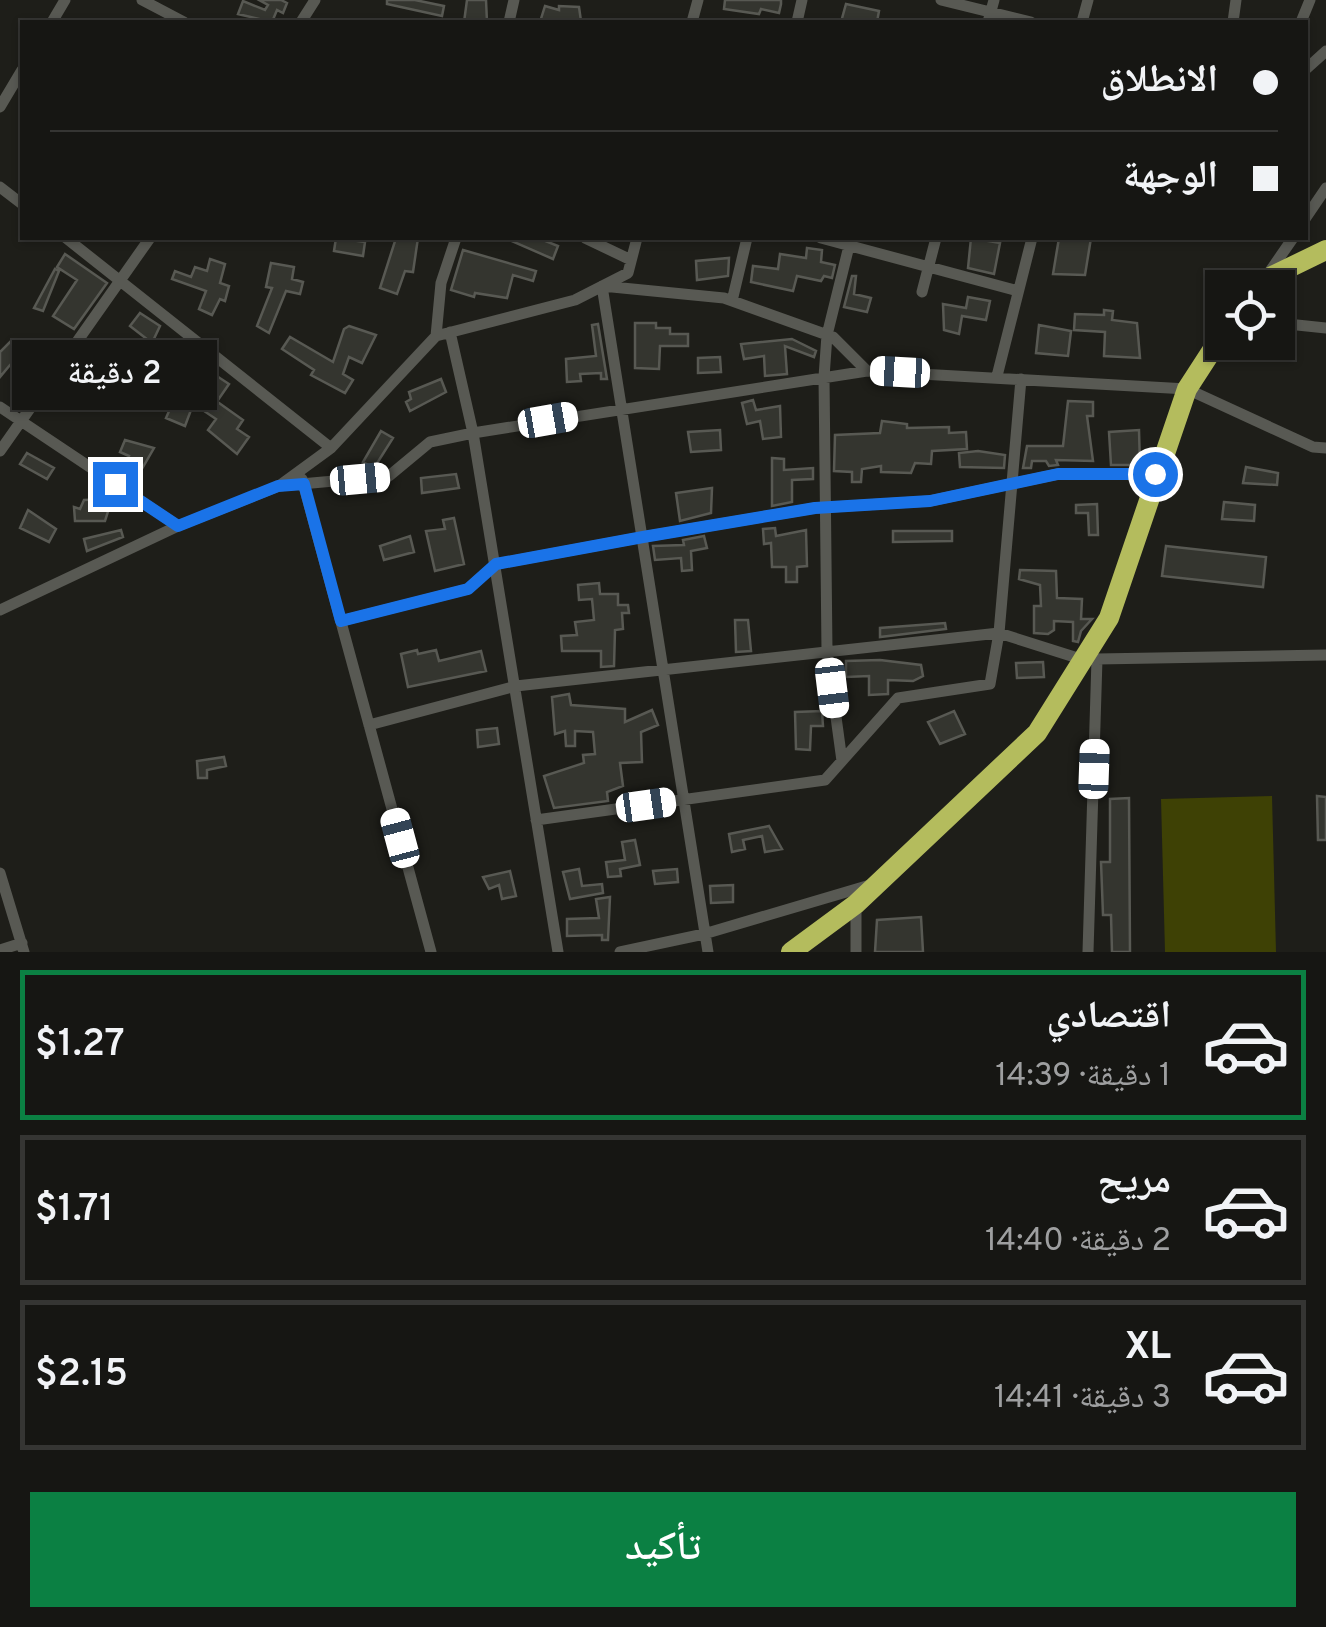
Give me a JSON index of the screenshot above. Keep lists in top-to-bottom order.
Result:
{
  "page": {
    "banner": ["الانطلاق", "الوجهة"],
    "bubble": "2 دقيقة",
    "list": [
      {
        "name": "اقتصادي",
        "note": "1 دقيقة · 14:39",
        "value": "$1.27"
      },
      {
        "name": "مريح",
        "note": "2 دقيقة · 14:40",
        "value": "$1.71"
      },
      {
        "name": "XL",
        "note": "3 دقيقة · 14:41",
        "value": "$2.15"
      }
    ],
    "buttons": "تأكيد"
  }
}
